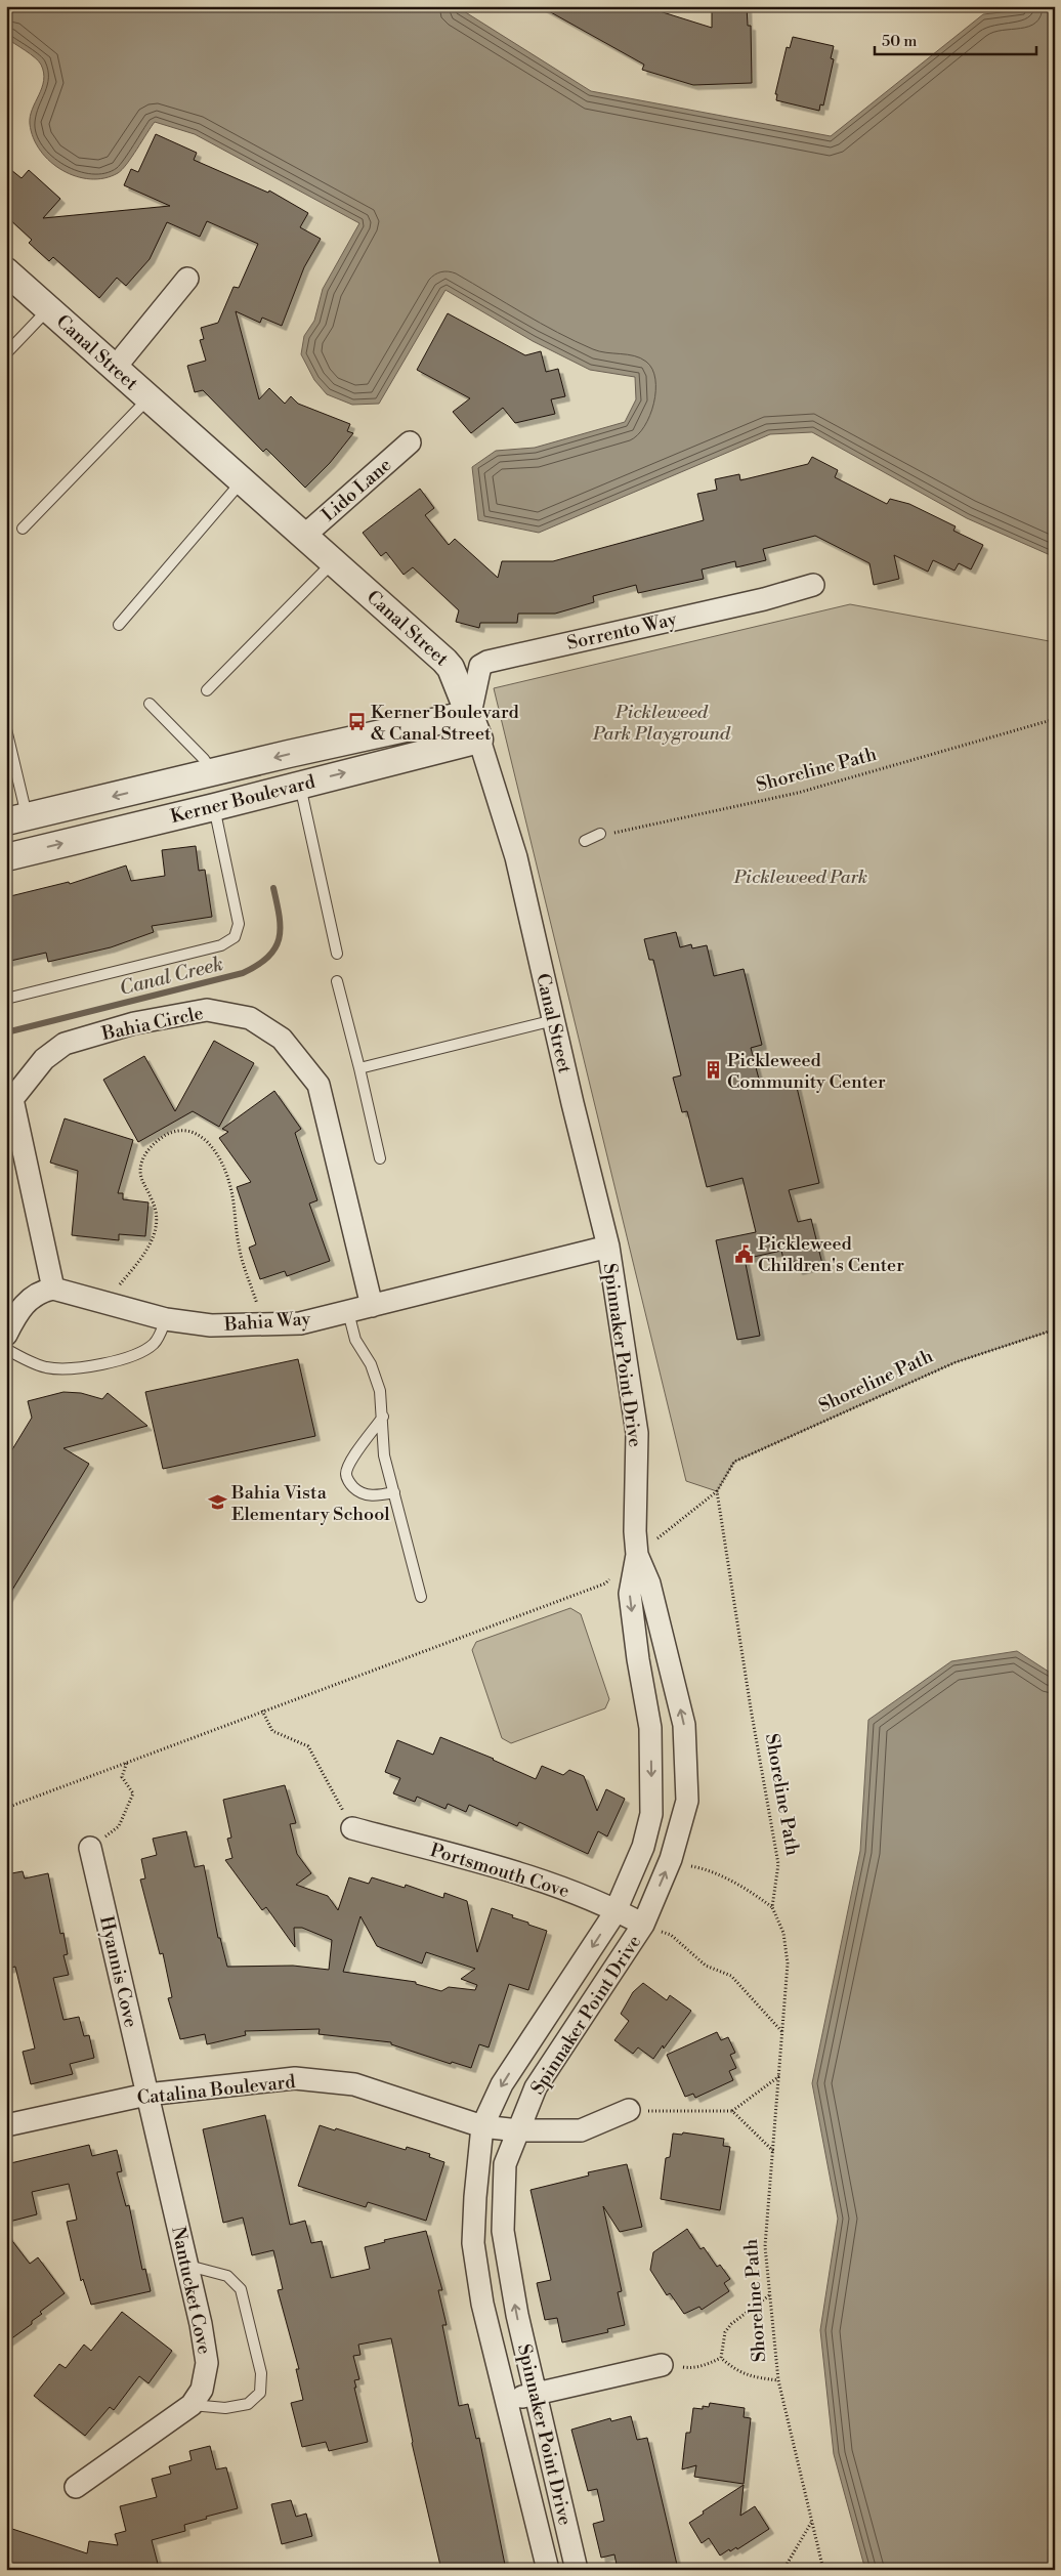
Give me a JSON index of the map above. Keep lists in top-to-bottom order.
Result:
{
  "streets": {
    "street": [
      "Canal Street",
      "Lido Lane",
      "Sorrento Way",
      "Kerner Boulevard",
      "Bahia Circle",
      "Bahia Way",
      "Spinnaker Point Drive",
      "Portsmouth Cove",
      "Hyannis Cove",
      "Catalina Boulevard",
      "Nantucket Cove"
    ],
    "path": ["Shoreline Path"]
  },
  "crossings": [
    ["Canal Street", "Lido Lane"],
    ["Canal Street", "Sorrento Way"],
    ["Canal Street", "Kerner Boulevard"],
    ["Canal Street", "Bahia Way"],
    ["Canal Street", "Spinnaker Point Drive"],
    ["Sorrento Way", "Kerner Boulevard"],
    ["Bahia Circle", "Bahia Way"],
    ["Bahia Way", "Spinnaker Point Drive"],
    ["Spinnaker Point Drive", "Portsmouth Cove"],
    ["Spinnaker Point Drive", "Catalina Boulevard"],
    ["Hyannis Cove", "Catalina Boulevard"],
    ["Hyannis Cove", "Nantucket Cove"],
    ["Catalina Boulevard", "Nantucket Cove"]
  ],
  "water": ["Canal Creek"],
  "parks": ["Pickleweed Park Playground", "Pickleweed Park"],
  "places": {
    "bus stop": ["Kerner Boulevard & Canal Street"],
    "building": ["Pickleweed Community Center"],
    "public building": ["Pickleweed Children's Center"],
    "school or university": ["Bahia Vista Elementary School"]
  },
  "scale_bar": "50 m"
}
